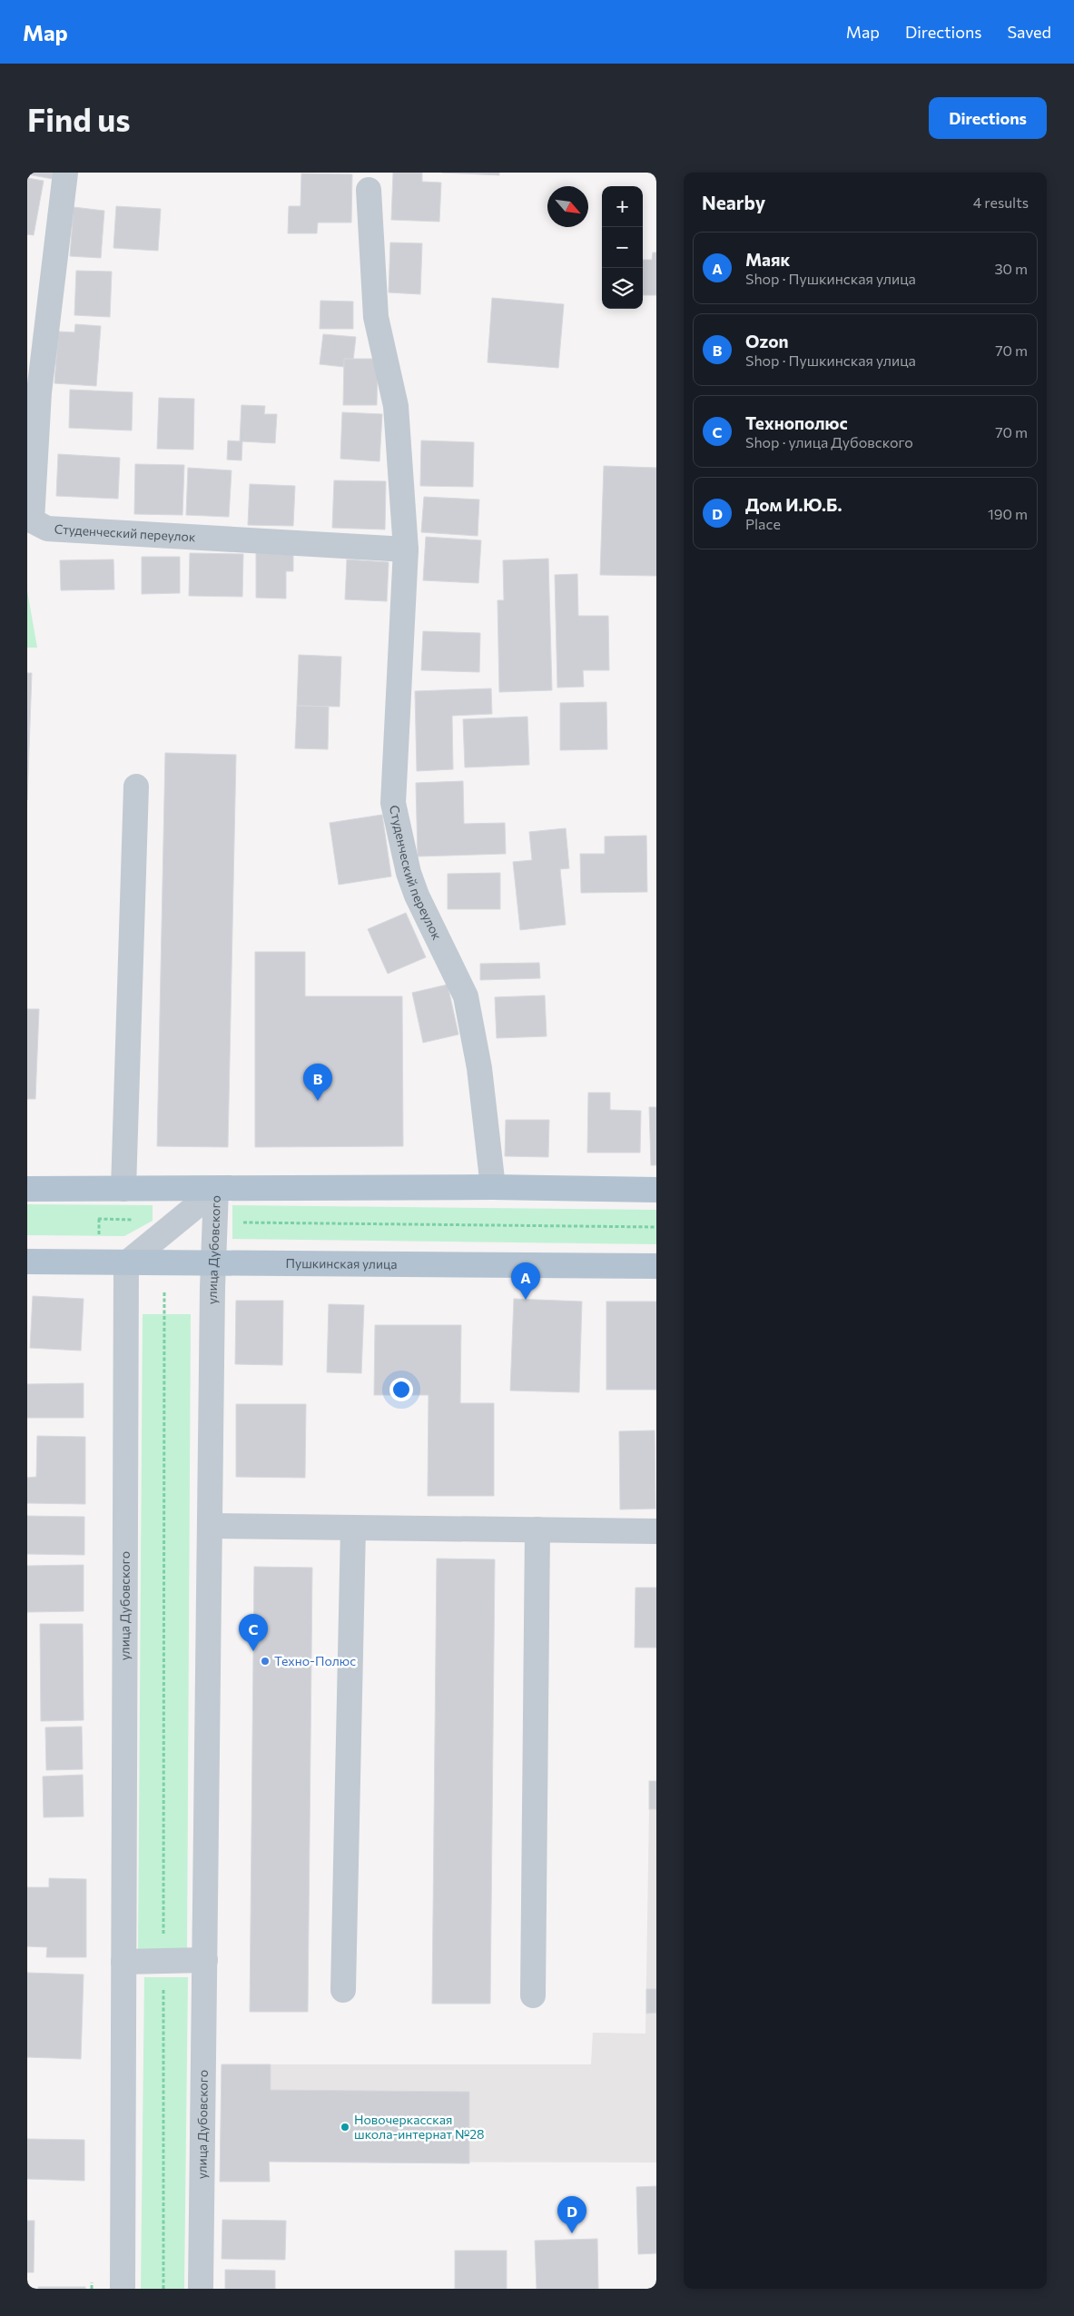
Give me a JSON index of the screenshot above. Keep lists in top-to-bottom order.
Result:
{
  "streets": {
    "main road": ["Пушкинская улица"],
    "street": ["Студенческий переулок", "улица Дубовского"]
  },
  "crossings": [
    ["улица Дубовского", "Пушкинская улица"]
  ],
  "places": ["Техно-Полюс", "Новочеркасская школа-интернат №28"],
  "north": "bottom right",
  "page": {
    "header": "Map",
    "nav": ["Map", "Directions", "Saved"],
    "buttons": "Directions",
    "title": "Find us",
    "heading": ["Nearby", "4 results"],
    "map_buttons": ["+", "−"],
    "list": [
      {
        "mark": "A",
        "name": "Маяк",
        "note": "Shop · Пушкинская улица",
        "value": "30 m"
      },
      {
        "mark": "B",
        "name": "Ozon",
        "note": "Shop · Пушкинская улица",
        "value": "70 m"
      },
      {
        "mark": "C",
        "name": "Технополюс",
        "note": "Shop · улица Дубовского",
        "value": "70 m"
      },
      {
        "mark": "D",
        "name": "Дом И.Ю.Б.",
        "note": "Place",
        "value": "190 m"
      }
    ],
    "pins": [
      "B",
      "A",
      "C",
      "D"
    ]
  }
}
